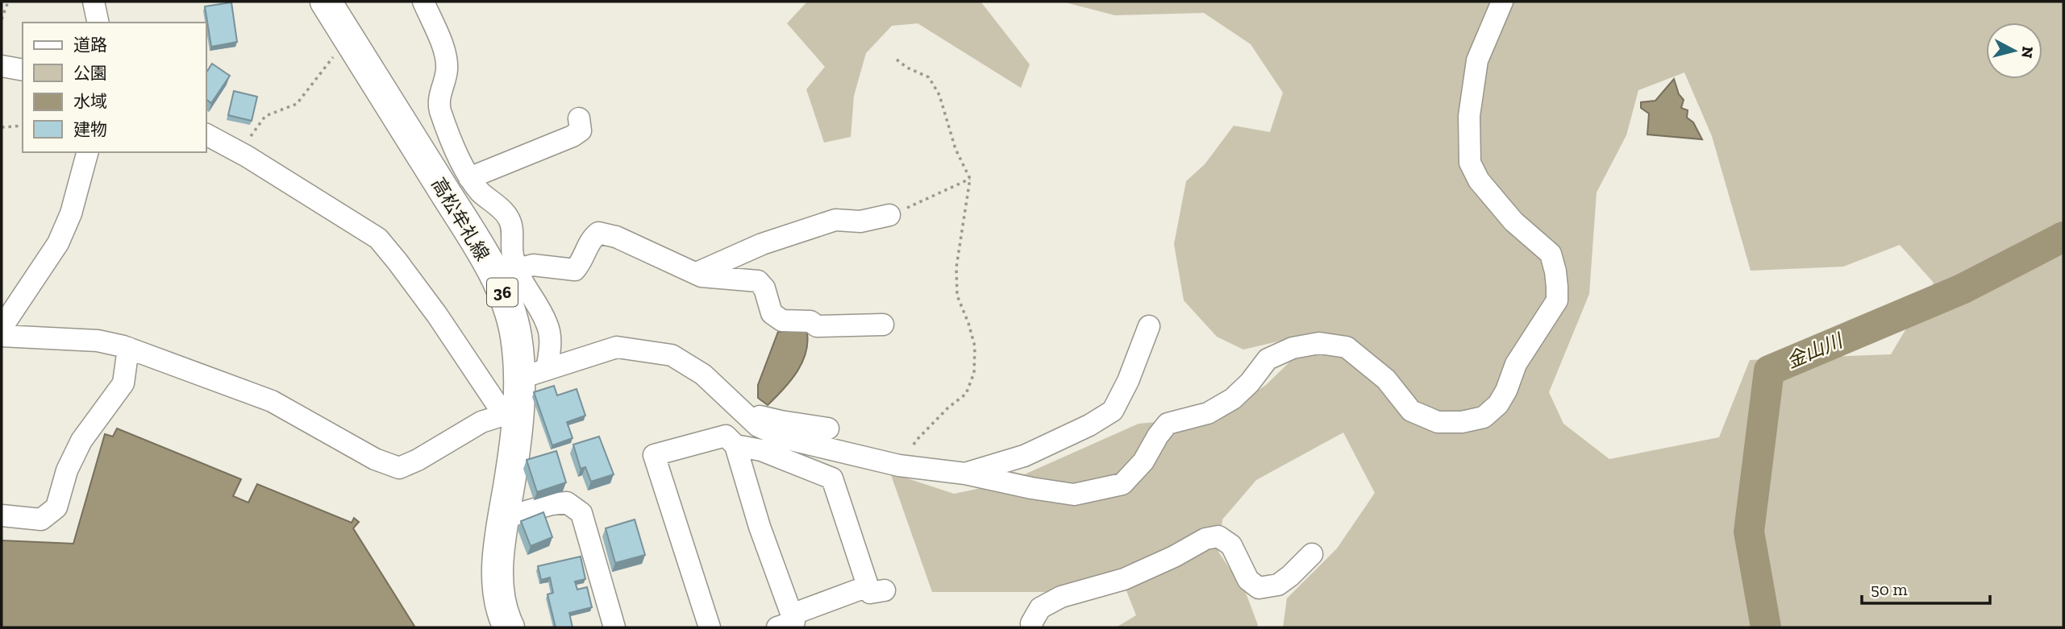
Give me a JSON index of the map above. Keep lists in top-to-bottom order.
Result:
{
  "streets": {
    "main road": ["高松牟礼線", "36"]
  },
  "water": ["金山川"],
  "legend": [
    "道路",
    "公園",
    "水域",
    "建物"
  ],
  "scale_bar": "50 m",
  "north": "right"
}
